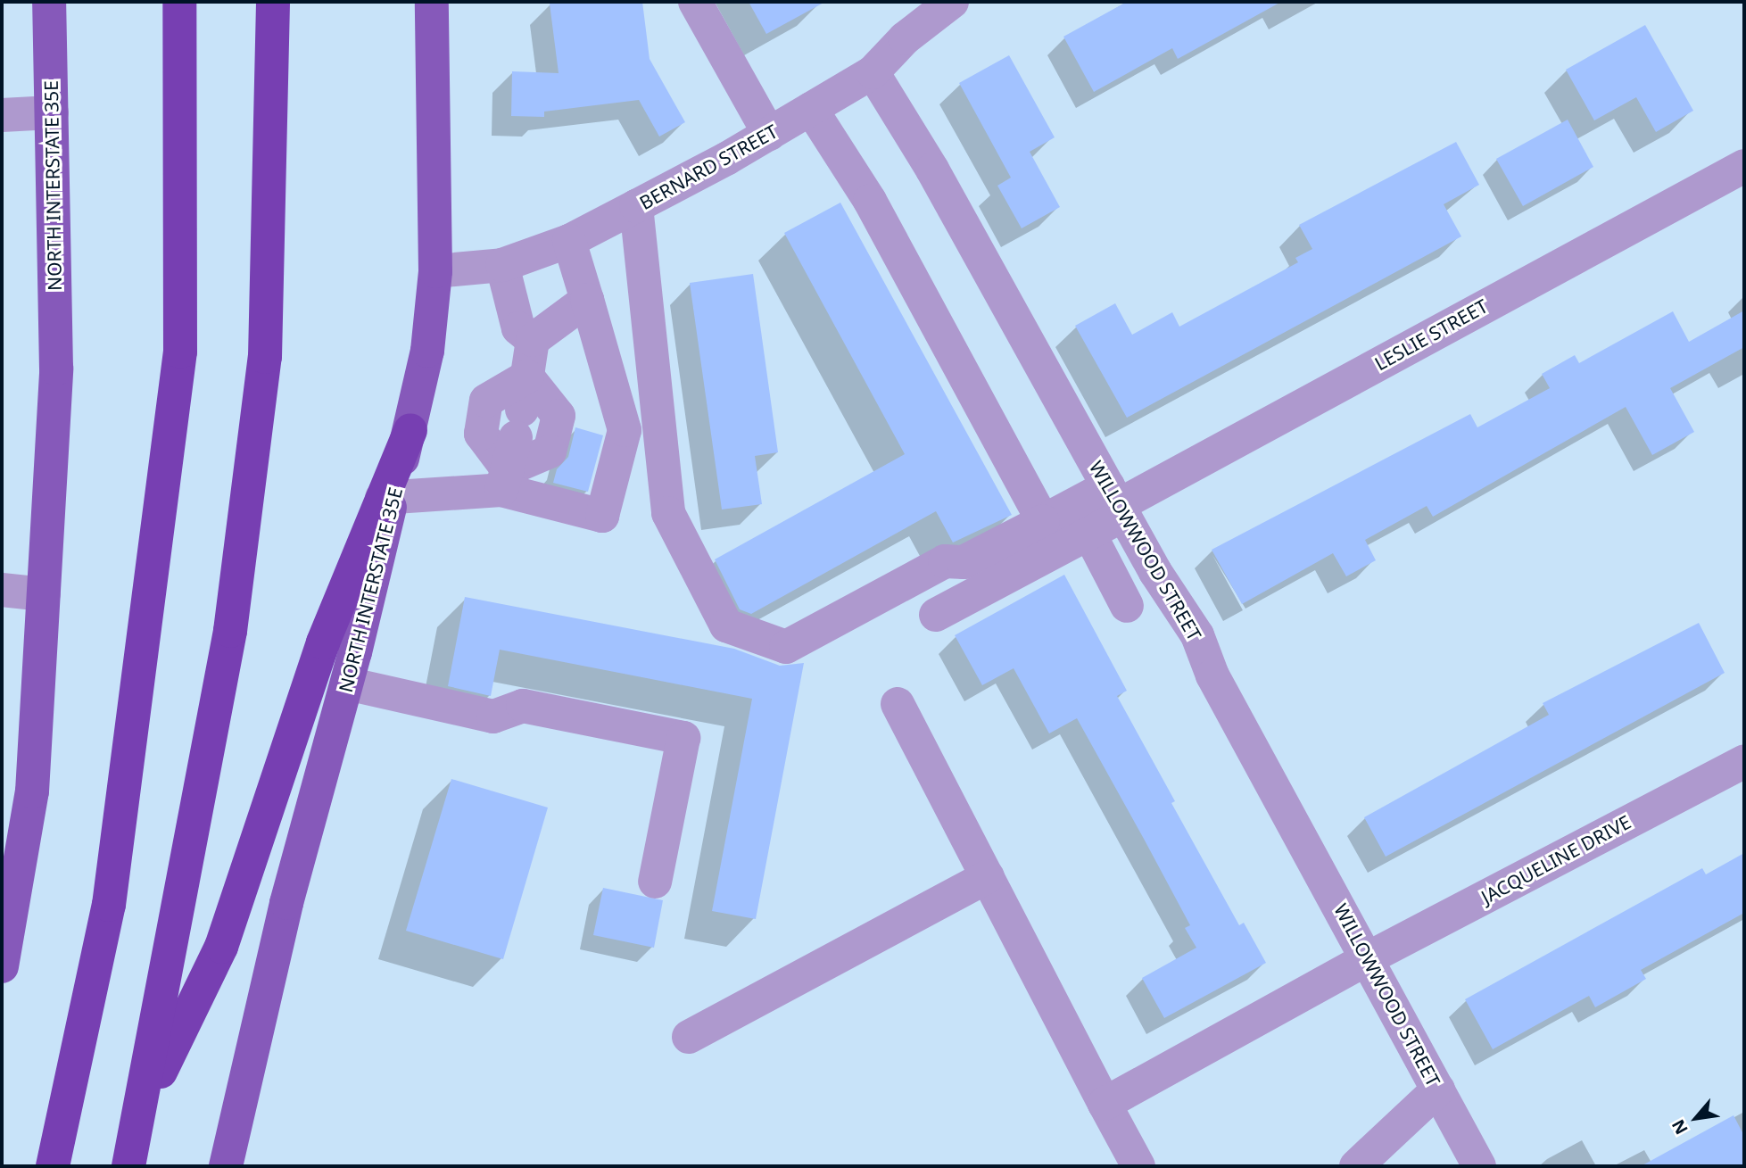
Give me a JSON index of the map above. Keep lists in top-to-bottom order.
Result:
{
  "streets": {
    "main road": ["NORTH INTERSTATE 35E"],
    "street": [
      "BERNARD STREET",
      "LESLIE STREET",
      "WILLOWWOOD STREET",
      "JACQUELINE DRIVE"
    ]
  },
  "crossings": [
    ["BERNARD STREET", "WILLOWWOOD STREET"],
    ["LESLIE STREET", "WILLOWWOOD STREET"],
    ["WILLOWWOOD STREET", "JACQUELINE DRIVE"]
  ],
  "north": "bottom left"
}
